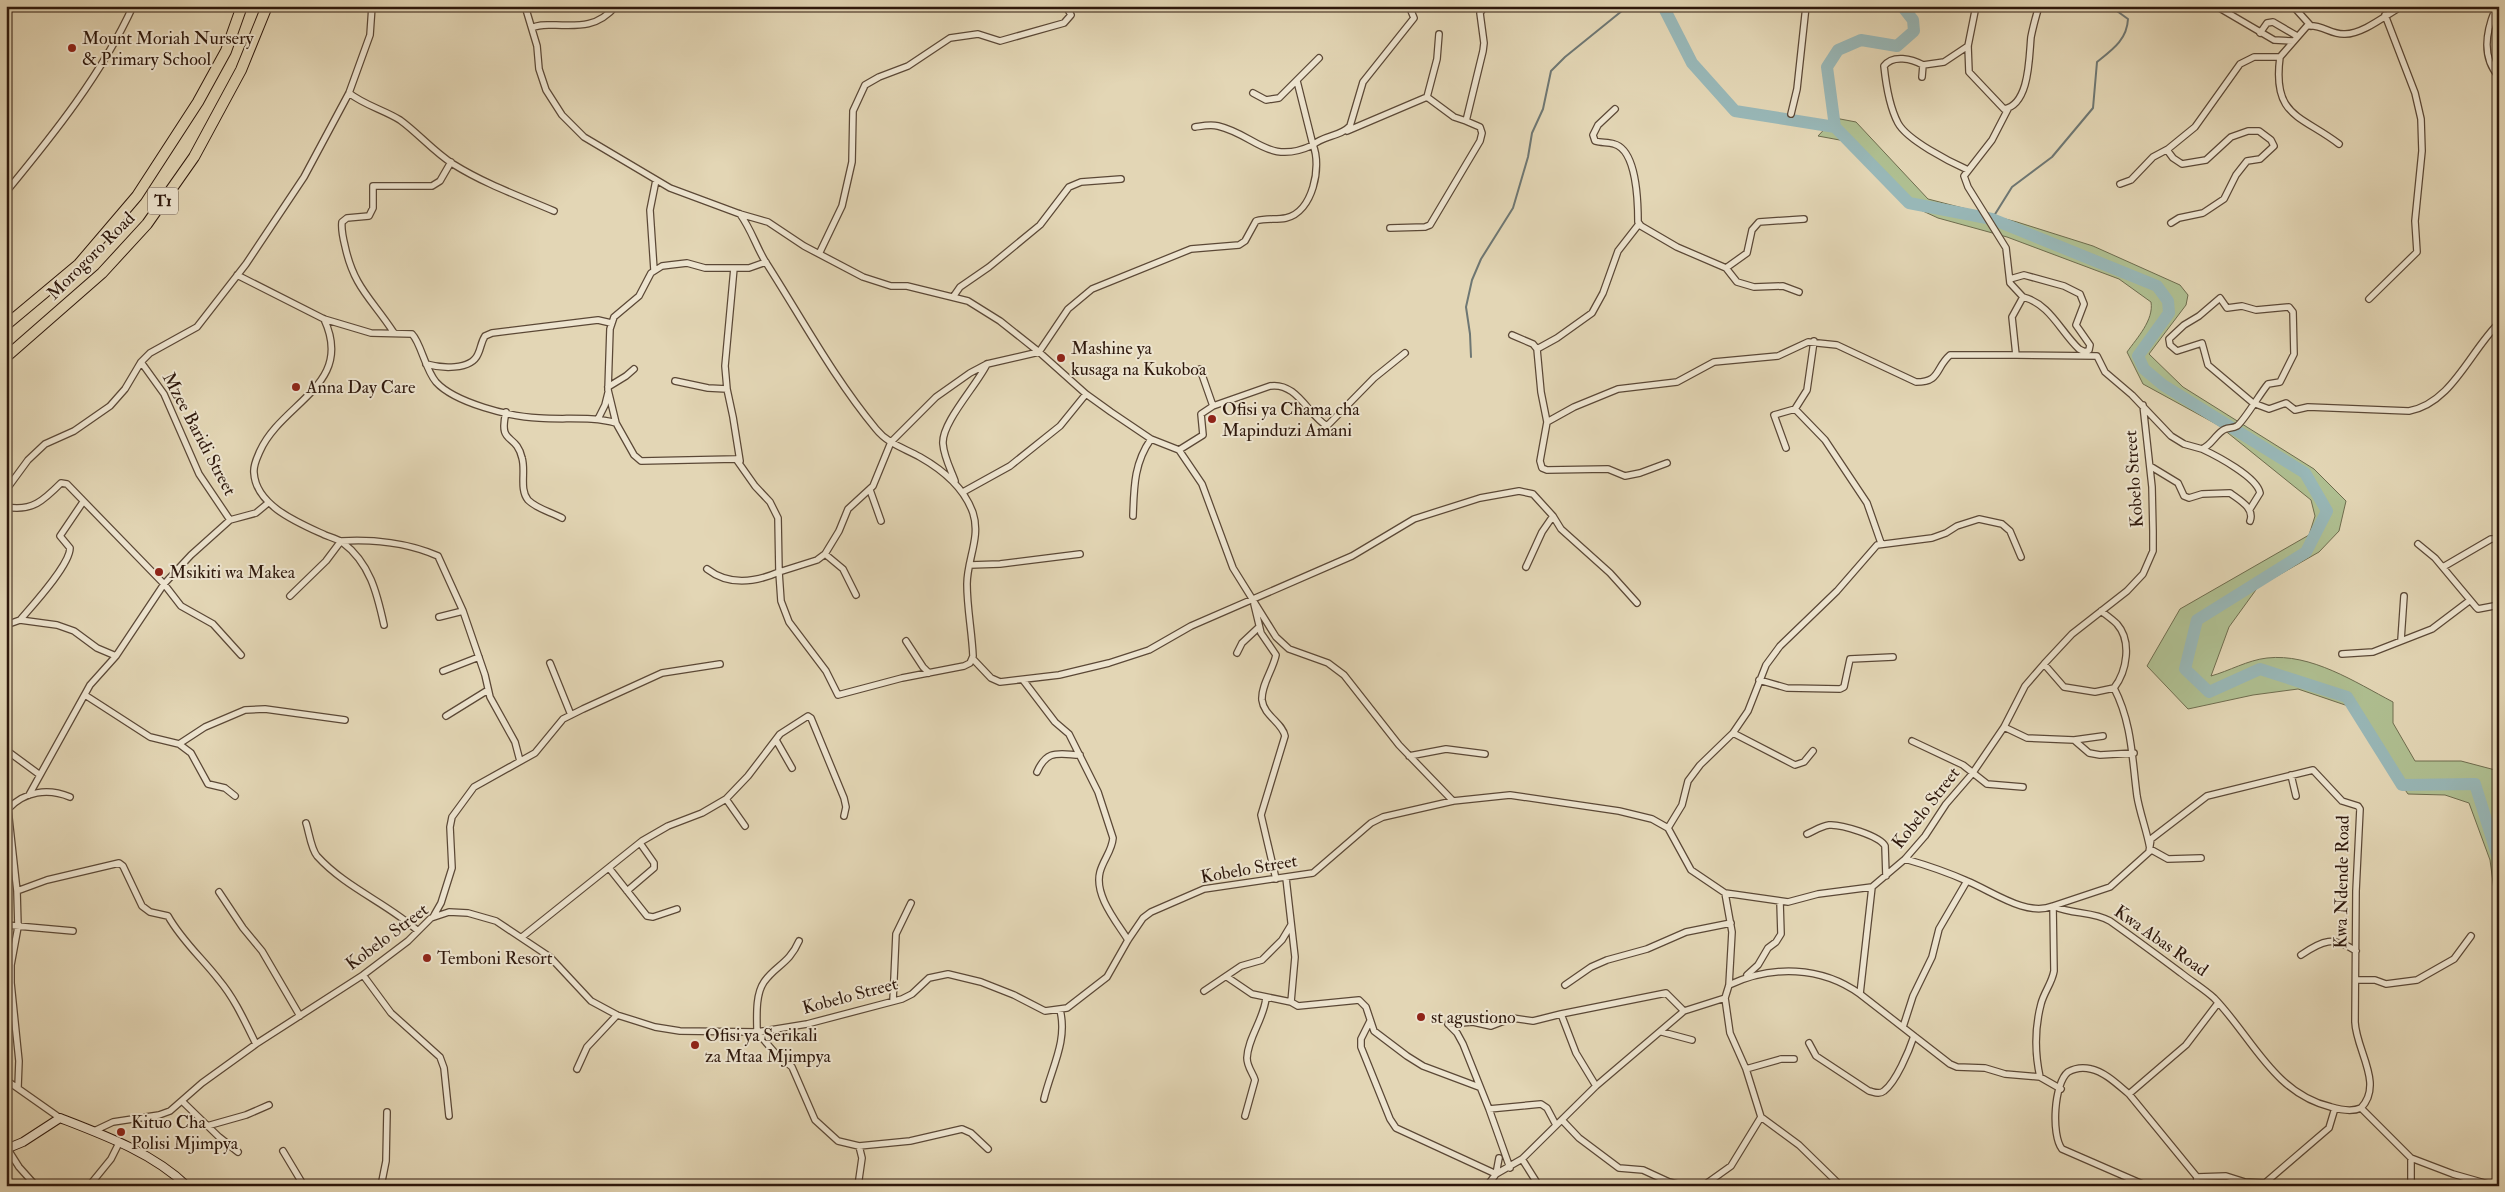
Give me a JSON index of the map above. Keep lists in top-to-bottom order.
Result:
{
  "streets": {
    "highway": ["T1", "Morogoro Road"],
    "street": [
      "Mzee Baridi Street",
      "Kobelo Street",
      "Kwa Ndende Road",
      "Kwa Abas Road"
    ]
  },
  "crossings": [
    ["Kobelo Street", "Kwa Abas Road"],
    ["Kwa Ndende Road", "Kwa Abas Road"]
  ],
  "places": [
    "Mount Moriah Nursery & Primary School",
    "Mashine ya kusaga na Kukoboa",
    "Anna Day Care",
    "Ofisi ya Chama cha Mapinduzi Amani",
    "Msikiti wa Makea",
    "Temboni Resort",
    "st agustiono",
    "Ofisi ya Serikali za Mtaa Mjimpya",
    "Kituo Cha Polisi Mjimpya"
  ]
}
